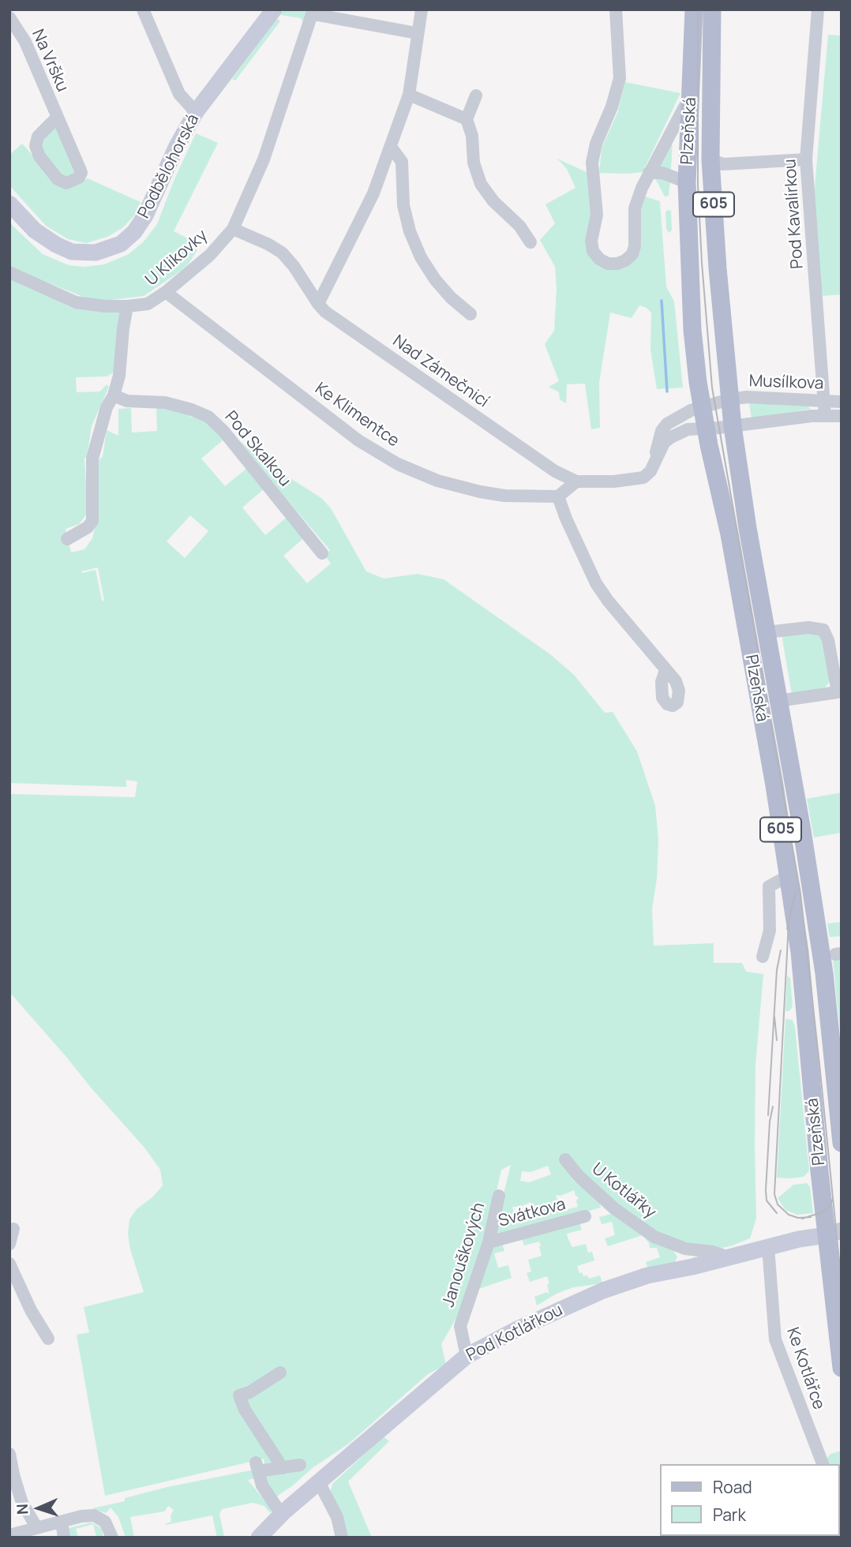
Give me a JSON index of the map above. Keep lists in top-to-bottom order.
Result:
{
  "streets": {
    "main road": ["Plzeňská", "605"],
    "street": [
      "Na Vršku",
      "Podbělohorská",
      "Pod Kavalírkou",
      "U Klikovky",
      "Nad Zámečnicí",
      "Musílkova",
      "Ke Klimentce",
      "Pod Skalkou",
      "U Kotlářky",
      "Svátkova",
      "Janouškových",
      "Pod Kotlářkou",
      "Ke Kotlářce"
    ]
  },
  "crossings": [
    ["Plzeňská", "Musílkova"],
    ["Plzeňská", "Pod Kotlářkou"],
    ["Pod Kavalírkou", "Musílkova"],
    ["U Klikovky", "Nad Zámečnicí"],
    ["U Klikovky", "Ke Klimentce"],
    ["U Kotlářky", "Pod Kotlářkou"],
    ["Svátkova", "Janouškových"],
    ["Janouškových", "Pod Kotlářkou"],
    ["Pod Kotlářkou", "Ke Kotlářce"]
  ],
  "legend": ["Road", "Park"],
  "north": "left"
}
